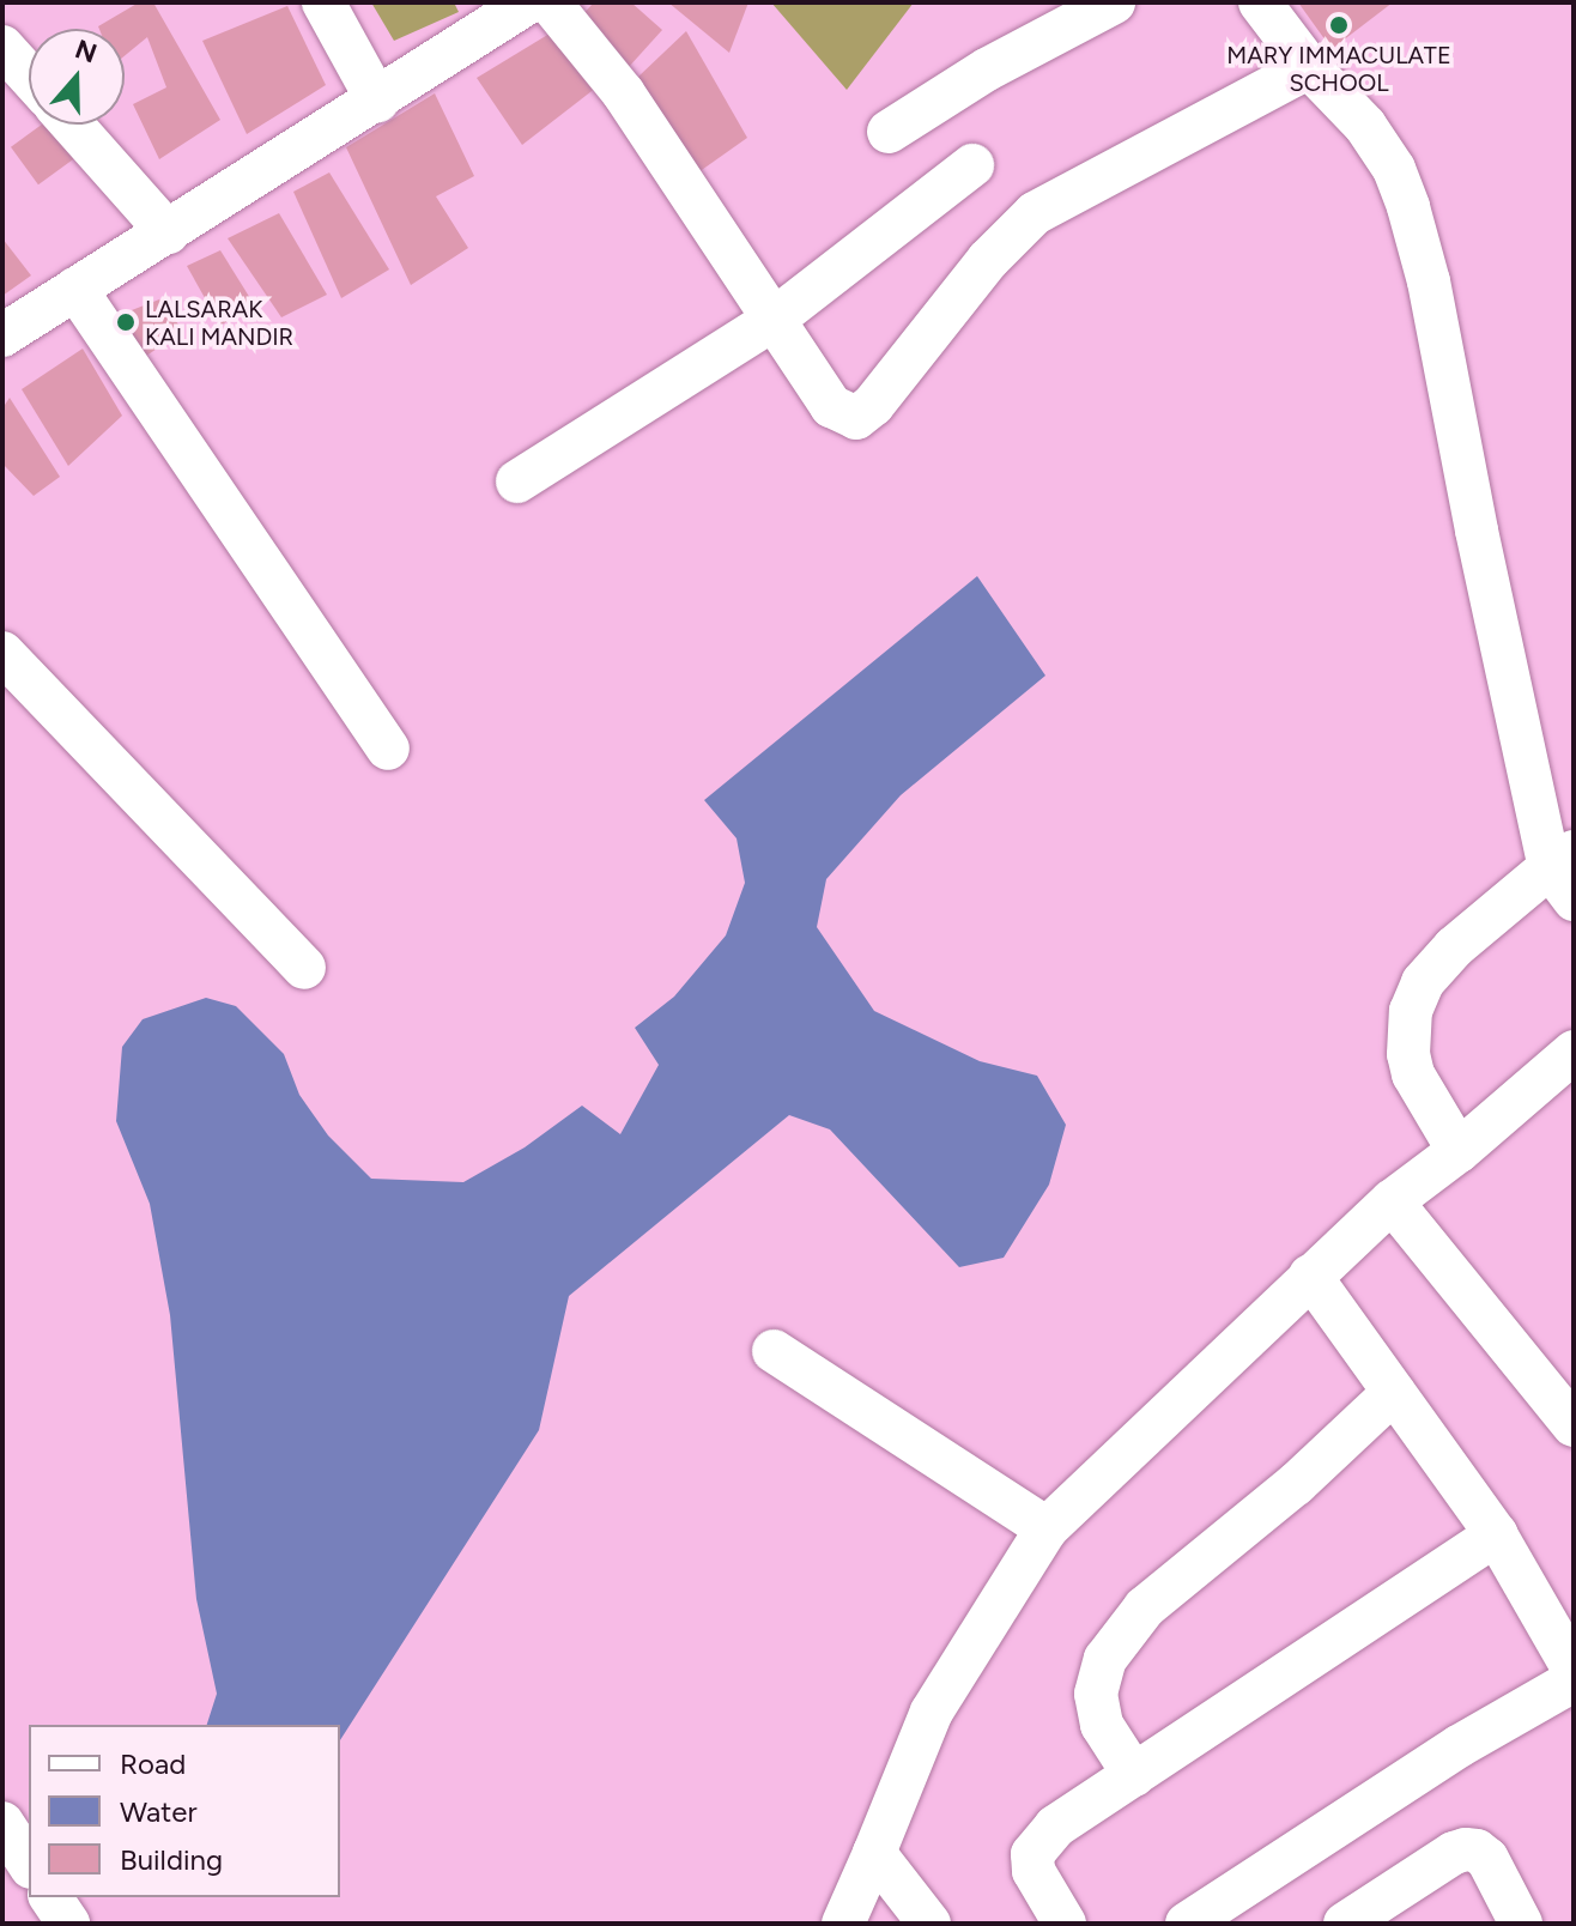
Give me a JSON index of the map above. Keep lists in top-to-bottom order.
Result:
{
  "places": ["MARY IMMACULATE SCHOOL", "LALSARAK KALI MANDIR"],
  "legend": ["Road", "Water", "Building"],
  "north": "top"
}
